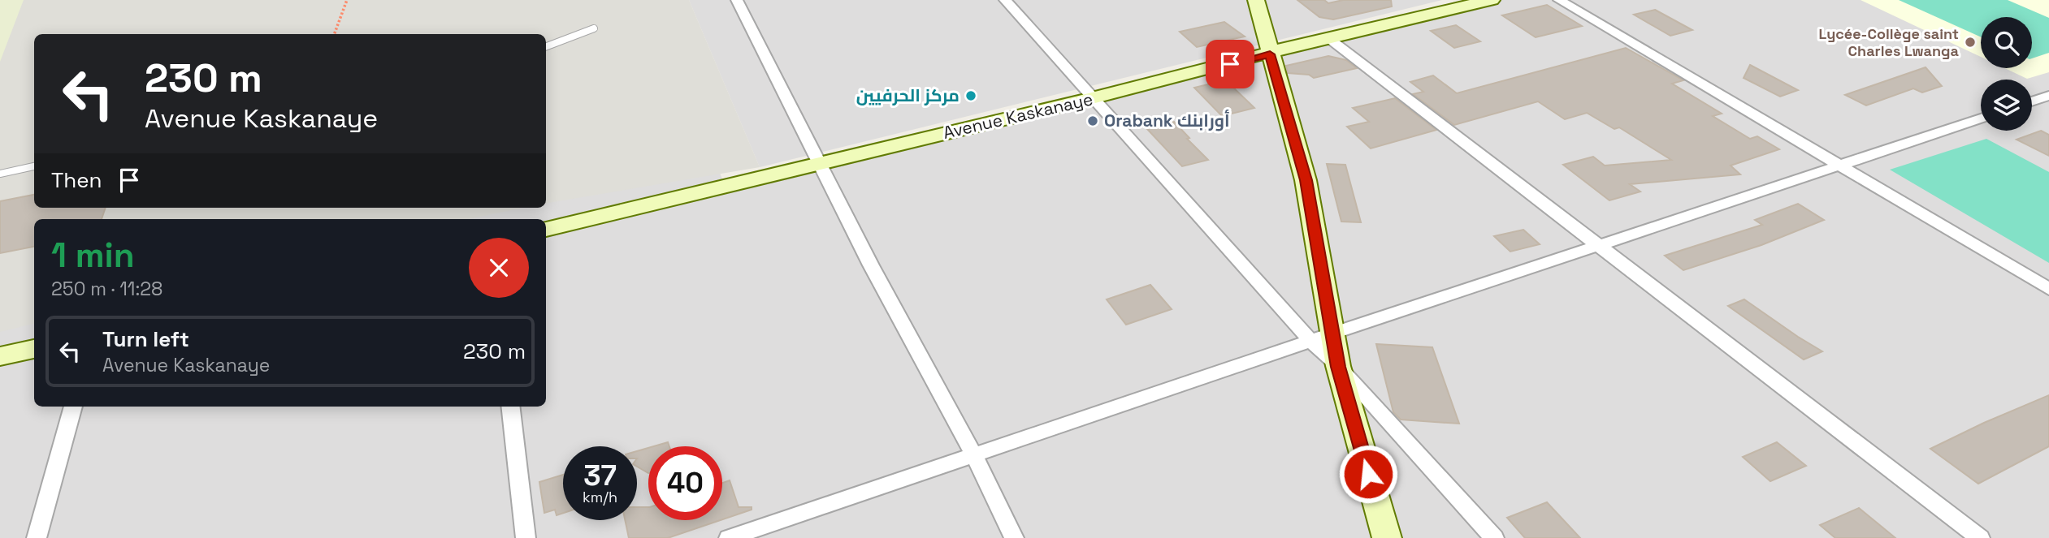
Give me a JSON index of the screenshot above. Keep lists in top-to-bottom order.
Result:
{
  "streets": {
    "street": ["Avenue Kaskanaye"]
  },
  "places": ["Lycée-Collège saint Charles Lwanga", "مركز الحرفيين", "Orabank أورابنك"],
  "page": {
    "turn": ["230 m", "Avenue Kaskanaye"],
    "then": "Then",
    "heading": ["1 min", "250 m · 11:28"],
    "list": [
      {
        "name": "Turn left",
        "note": "Avenue Kaskanaye",
        "value": "230 m"
      }
    ],
    "speed": "37 km/h",
    "limit": "40"
  }
}
